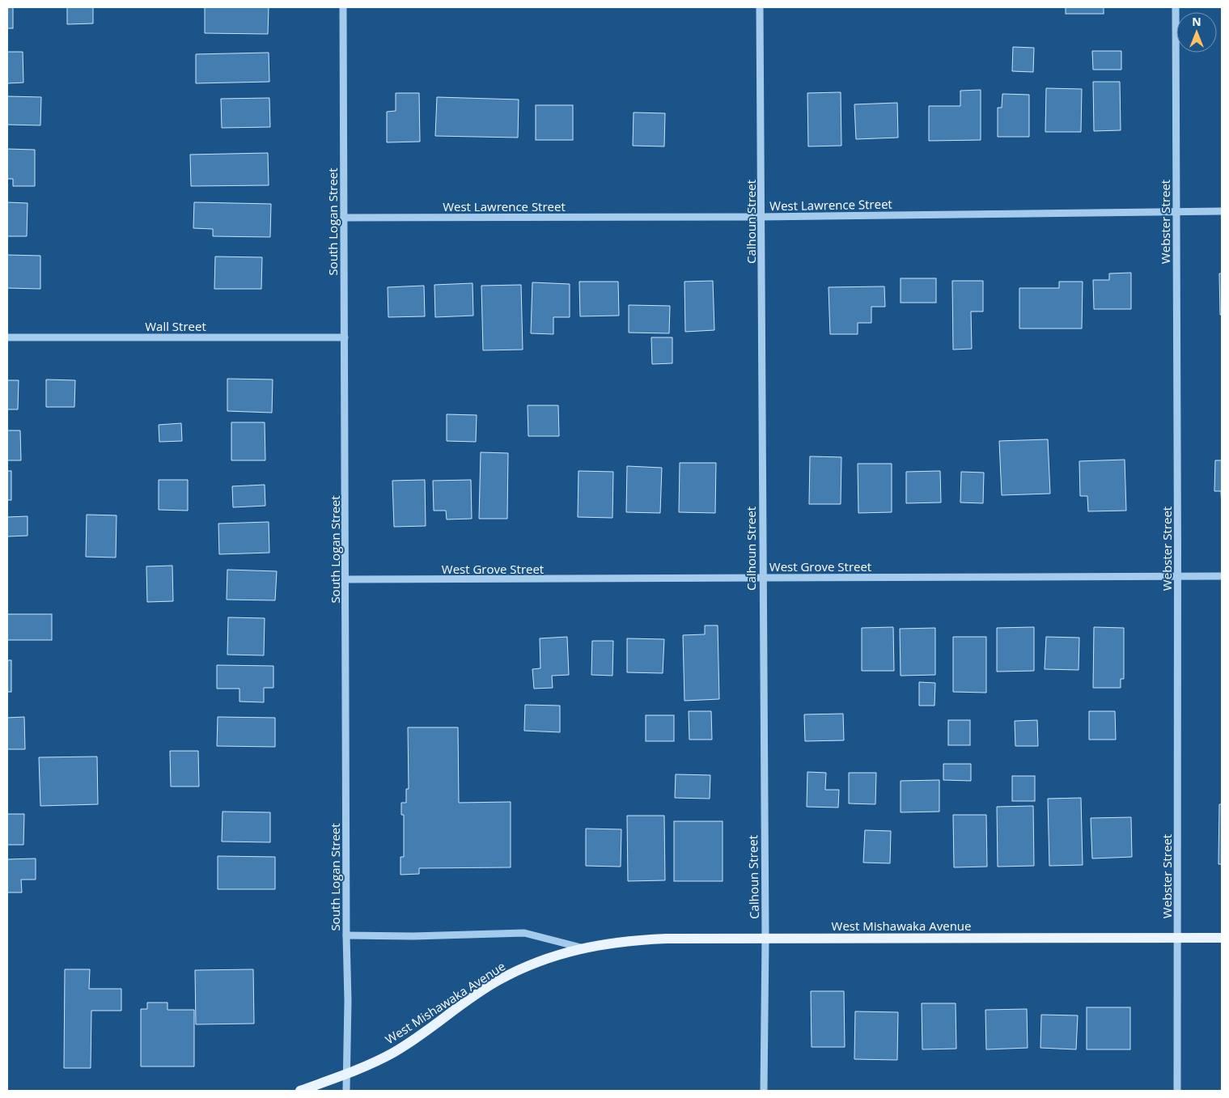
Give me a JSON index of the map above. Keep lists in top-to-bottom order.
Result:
{
  "streets": {
    "main road": ["West Mishawaka Avenue"],
    "street": [
      "West Lawrence Street",
      "South Logan Street",
      "Calhoun Street",
      "Webster Street",
      "Wall Street",
      "West Grove Street"
    ]
  },
  "crossings": [
    ["West Lawrence Street", "South Logan Street"],
    ["West Lawrence Street", "Calhoun Street"],
    ["West Lawrence Street", "Webster Street"],
    ["South Logan Street", "Wall Street"],
    ["South Logan Street", "West Grove Street"],
    ["South Logan Street", "West Mishawaka Avenue"],
    ["Calhoun Street", "West Grove Street"],
    ["Calhoun Street", "West Mishawaka Avenue"],
    ["Webster Street", "West Grove Street"],
    ["Webster Street", "West Mishawaka Avenue"]
  ],
  "north": "top"
}
